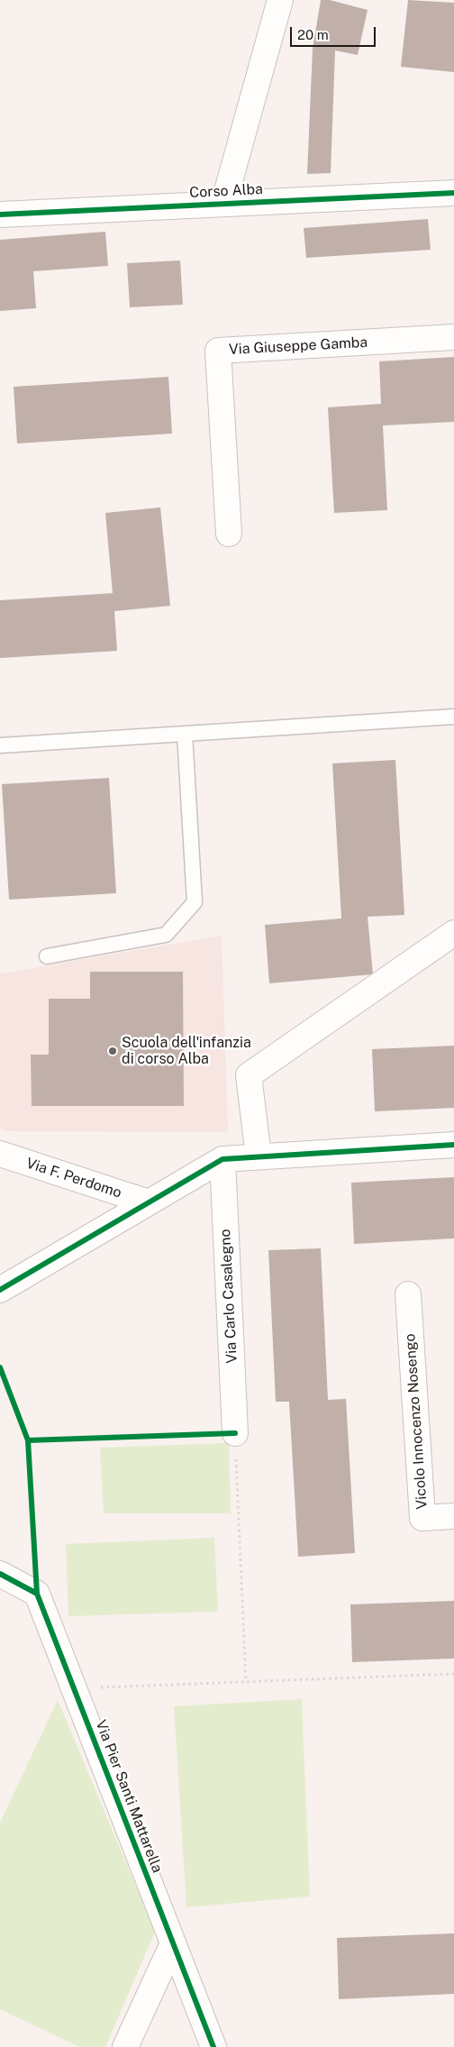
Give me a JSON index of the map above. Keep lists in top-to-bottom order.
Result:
{
  "streets": {
    "street": [
      "Corso Alba",
      "Via Giuseppe Gamba",
      "Via F. Perdomo",
      "Via Carlo Casalegno",
      "Vicolo Innocenzo Nosengo",
      "Via Pier Santi Mattarella"
    ]
  },
  "places": ["Scuola dell'infanzia di corso Alba"],
  "scale_bar": "20 m"
}
